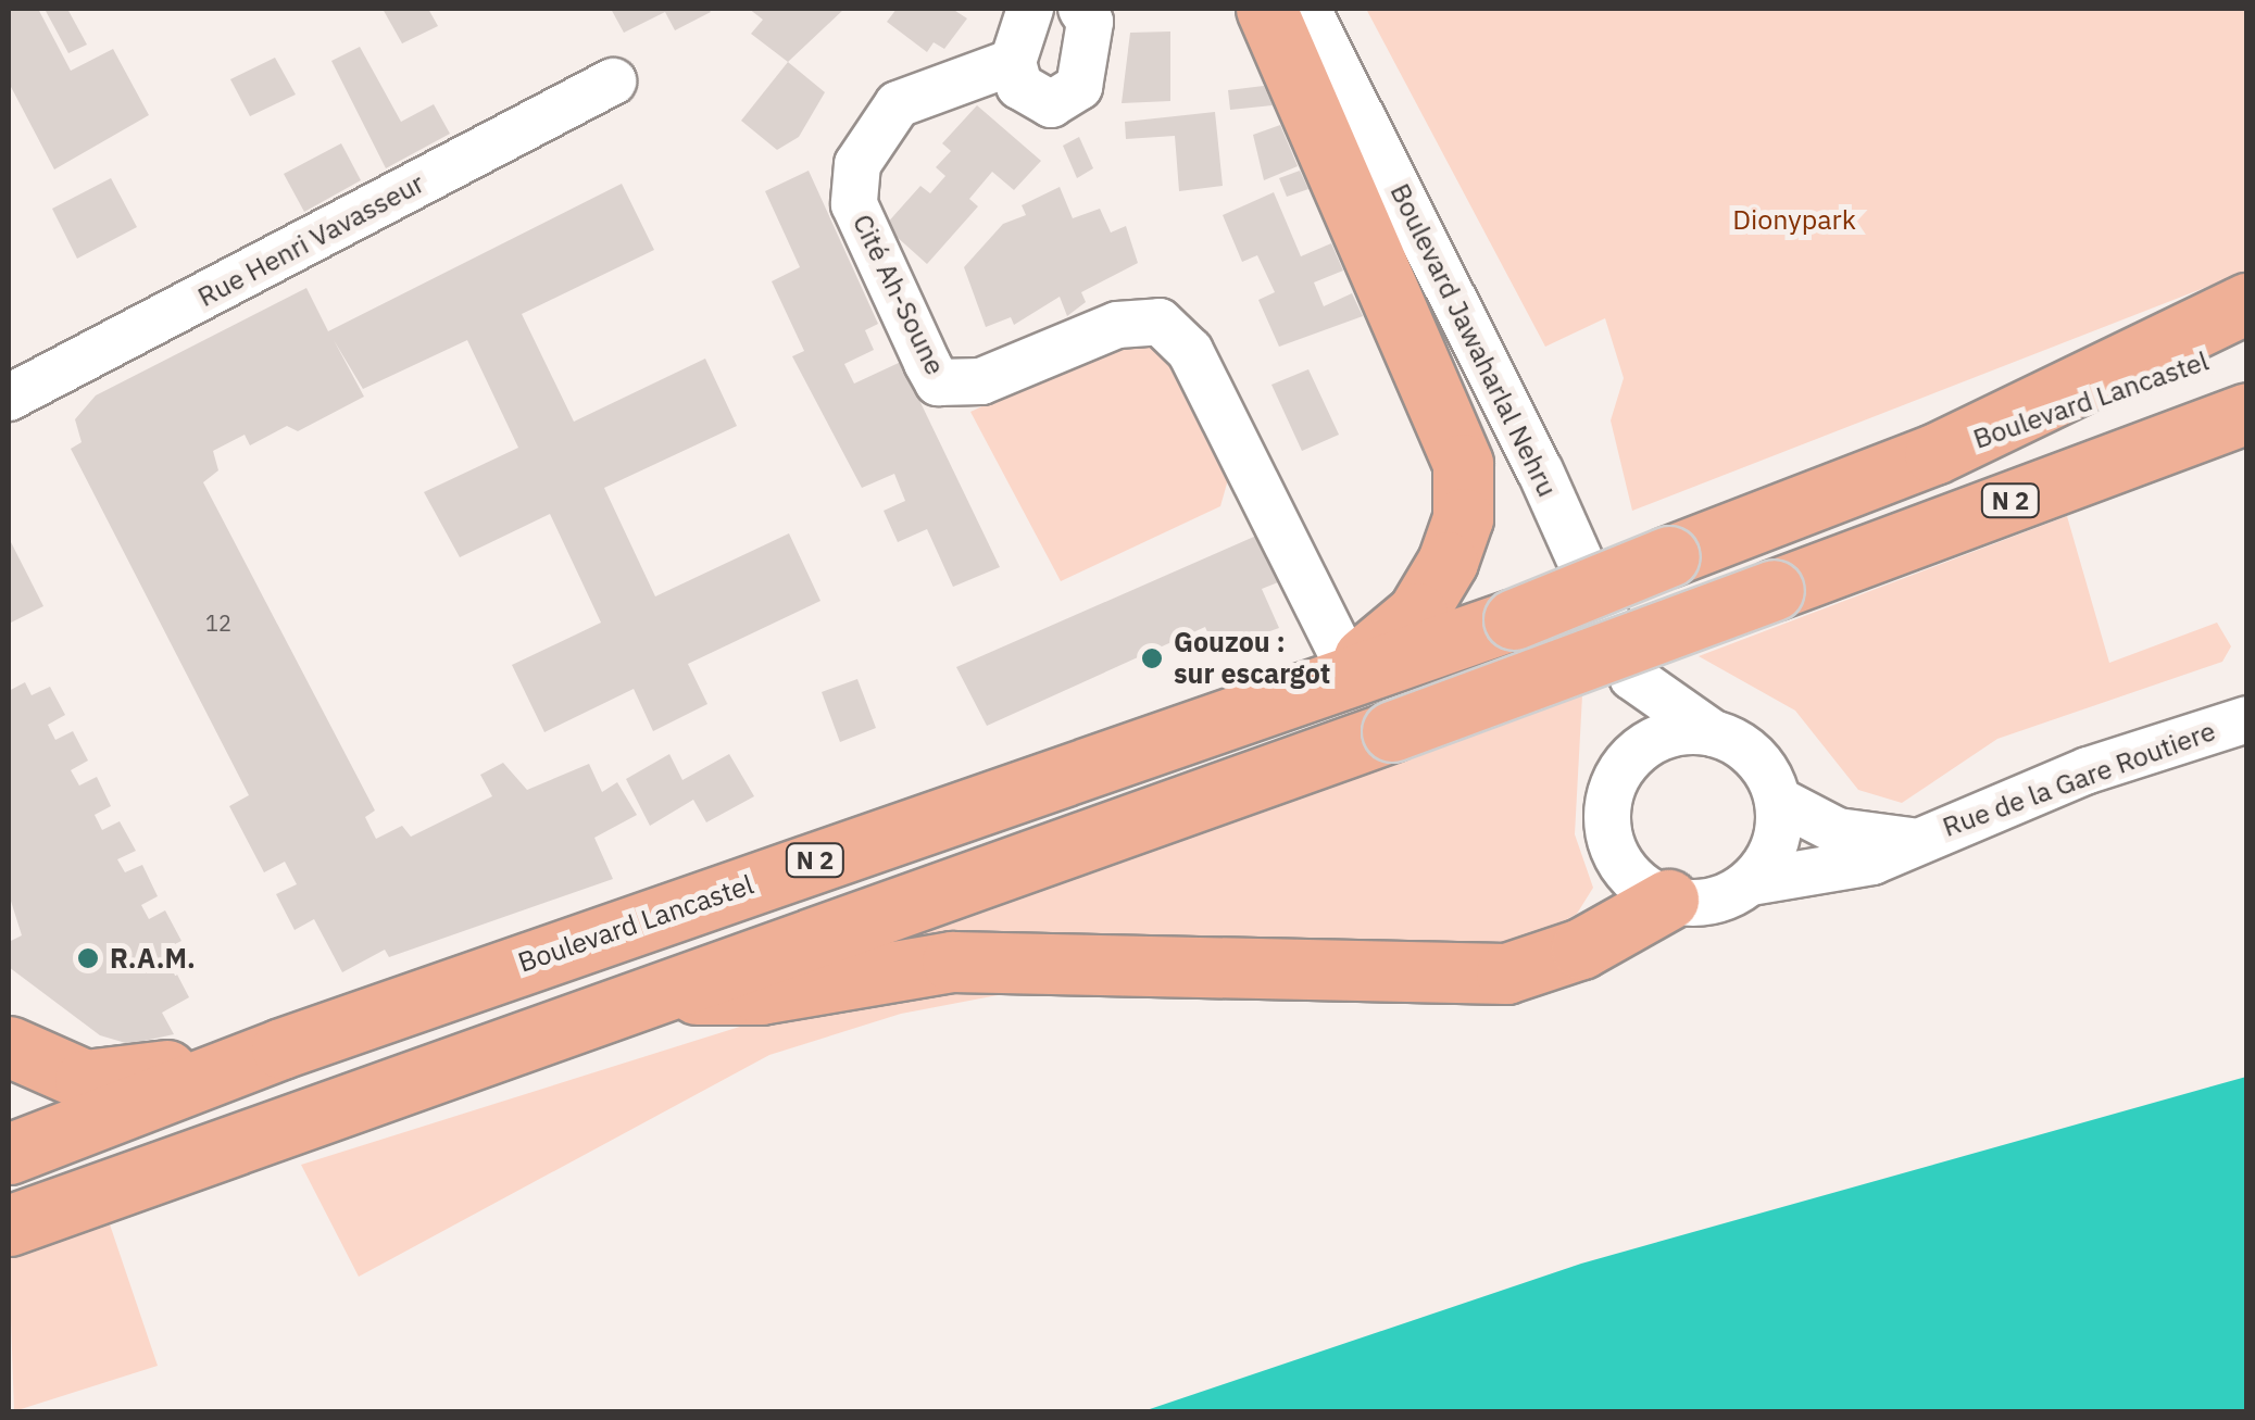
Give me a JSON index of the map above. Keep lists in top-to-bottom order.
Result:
{
  "streets": {
    "main road": ["Boulevard Lancastel", "N 2"],
    "street": [
      "Rue Henri Vavasseur",
      "Cité Ah-Soune",
      "Boulevard Jawaharlal Nehru",
      "Rue de la Gare Routiere"
    ]
  },
  "crossings": [
    ["Cité Ah-Soune", "Boulevard Lancastel"],
    ["Boulevard Jawaharlal Nehru", "Rue de la Gare Routiere"]
  ],
  "parks": ["Dionypark"],
  "places": ["Gouzou : sur escargot", "R.A.M."],
  "house_numbers": ["12"]
}
